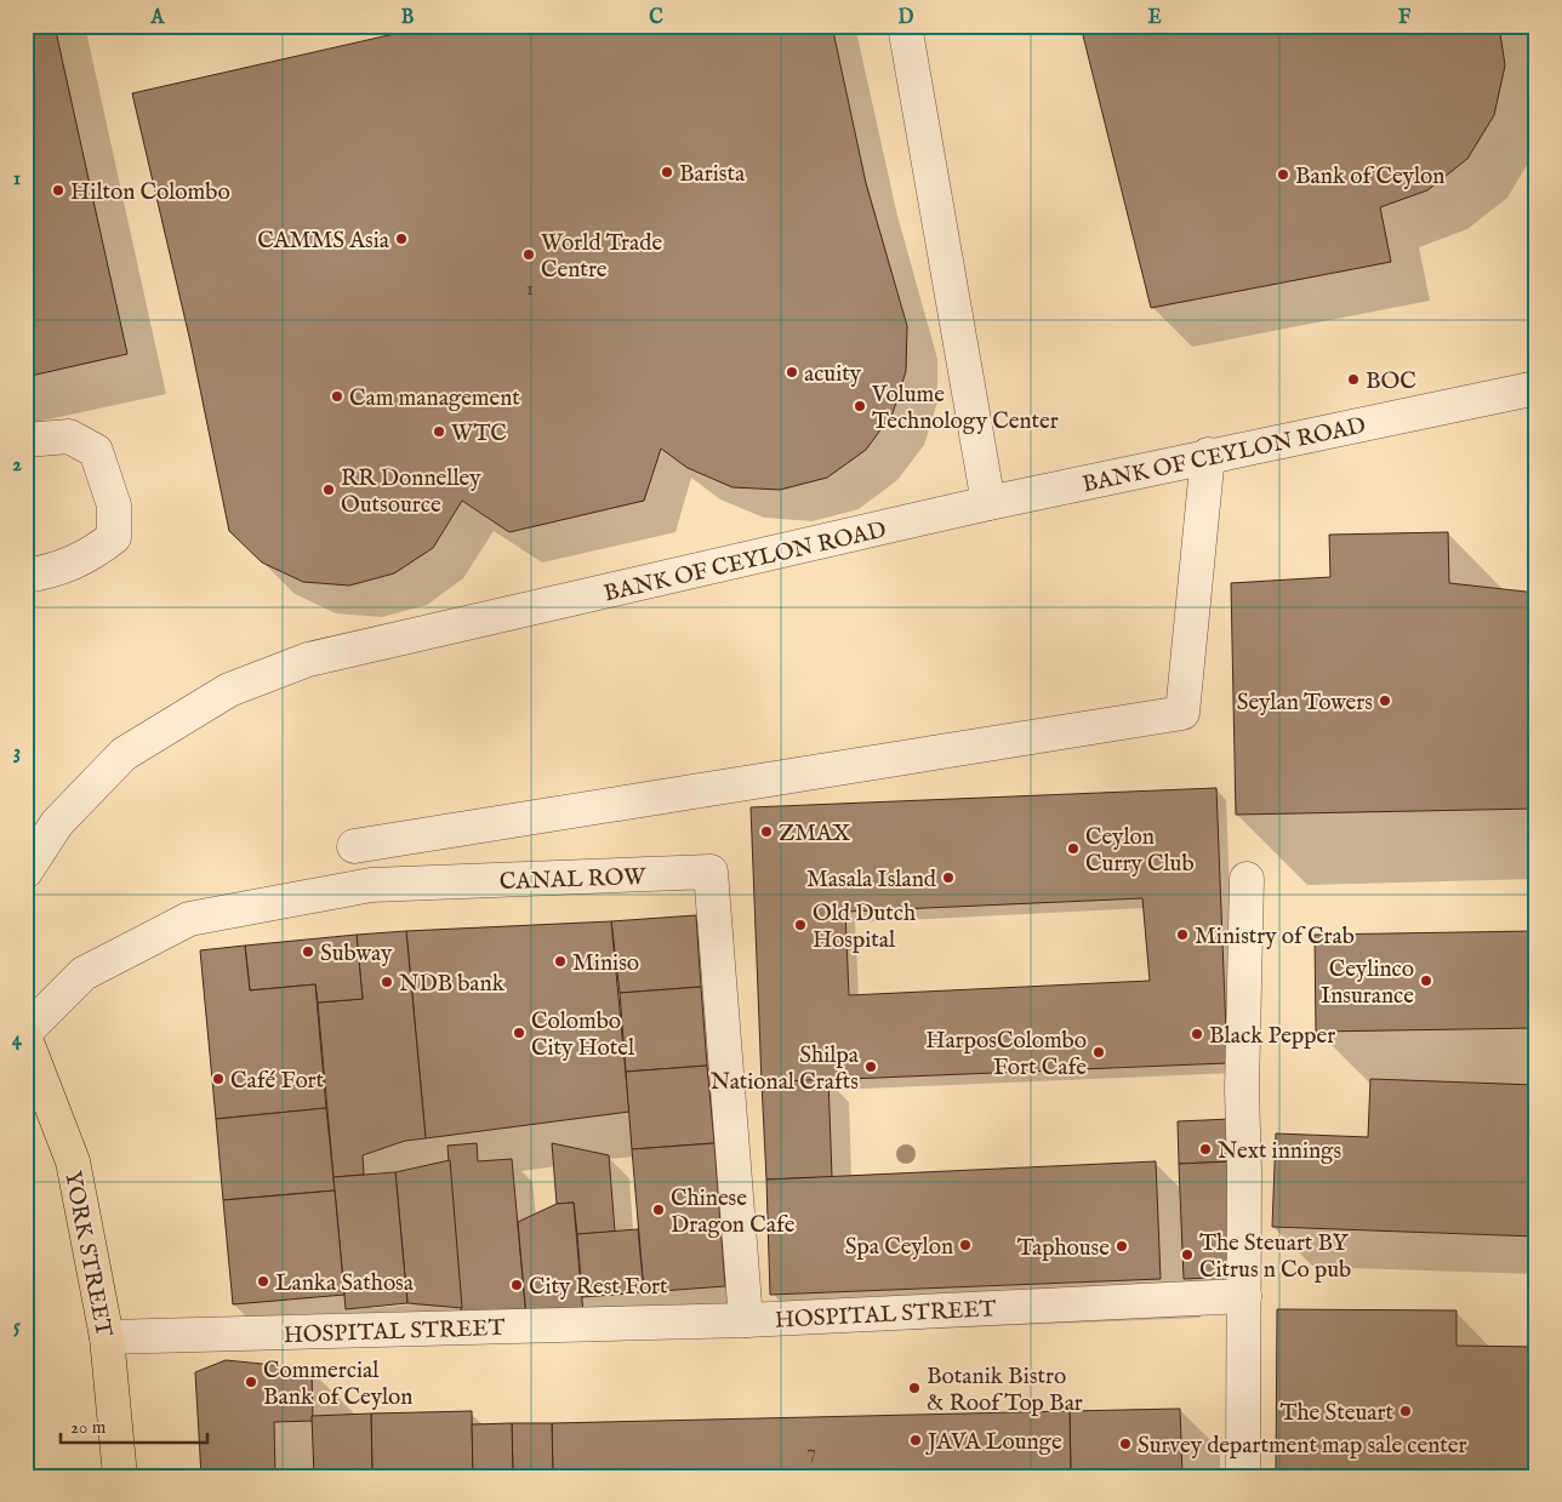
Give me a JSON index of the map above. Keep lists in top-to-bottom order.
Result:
{
  "streets": {
    "highway": ["YORK STREET"],
    "street": ["BANK OF CEYLON ROAD", "CANAL ROW", "HOSPITAL STREET"]
  },
  "crossings": [
    ["CANAL ROW", "HOSPITAL STREET"],
    ["YORK STREET", "HOSPITAL STREET"]
  ],
  "places": [
    "Barista",
    "Bank of Ceylon",
    "Hilton Colombo",
    "CAMMS Asia",
    "World Trade Centre",
    "acuity",
    "BOC",
    "Cam management",
    "Volume Technology Center",
    "WTC",
    "RR Donnelley Outsource",
    "Seylan Towers",
    "ZMAX",
    "Ceylon Curry Club",
    "Masala Island",
    "Old Dutch Hospital",
    "Ministry of Crab",
    "Subway",
    "Miniso",
    "Ceylinco Insurance",
    "NDB bank",
    "Colombo City Hotel",
    "Black Pepper",
    "HarposColombo Fort Cafe",
    "Shilpa National Crafts",
    "Café Fort",
    "Next innings",
    "Chinese Dragon Cafe",
    "Spa Ceylon",
    "Taphouse",
    "The Steuart BY Citrus n Co pub",
    "Lanka Sathosa",
    "City Rest Fort",
    "Commercial Bank of Ceylon",
    "Botanik Bistro & Roof Top Bar",
    "The Steuart",
    "JAVA Lounge",
    "Survey department map sale center"
  ],
  "house_numbers": ["1", "7"],
  "scale_bar": "20 m",
  "grid": {
    "columns": [
      "A",
      "B",
      "C",
      "D",
      "E",
      "F"
    ],
    "rows": [
      "1",
      "2",
      "3",
      "4",
      "5"
    ]
  }
}
